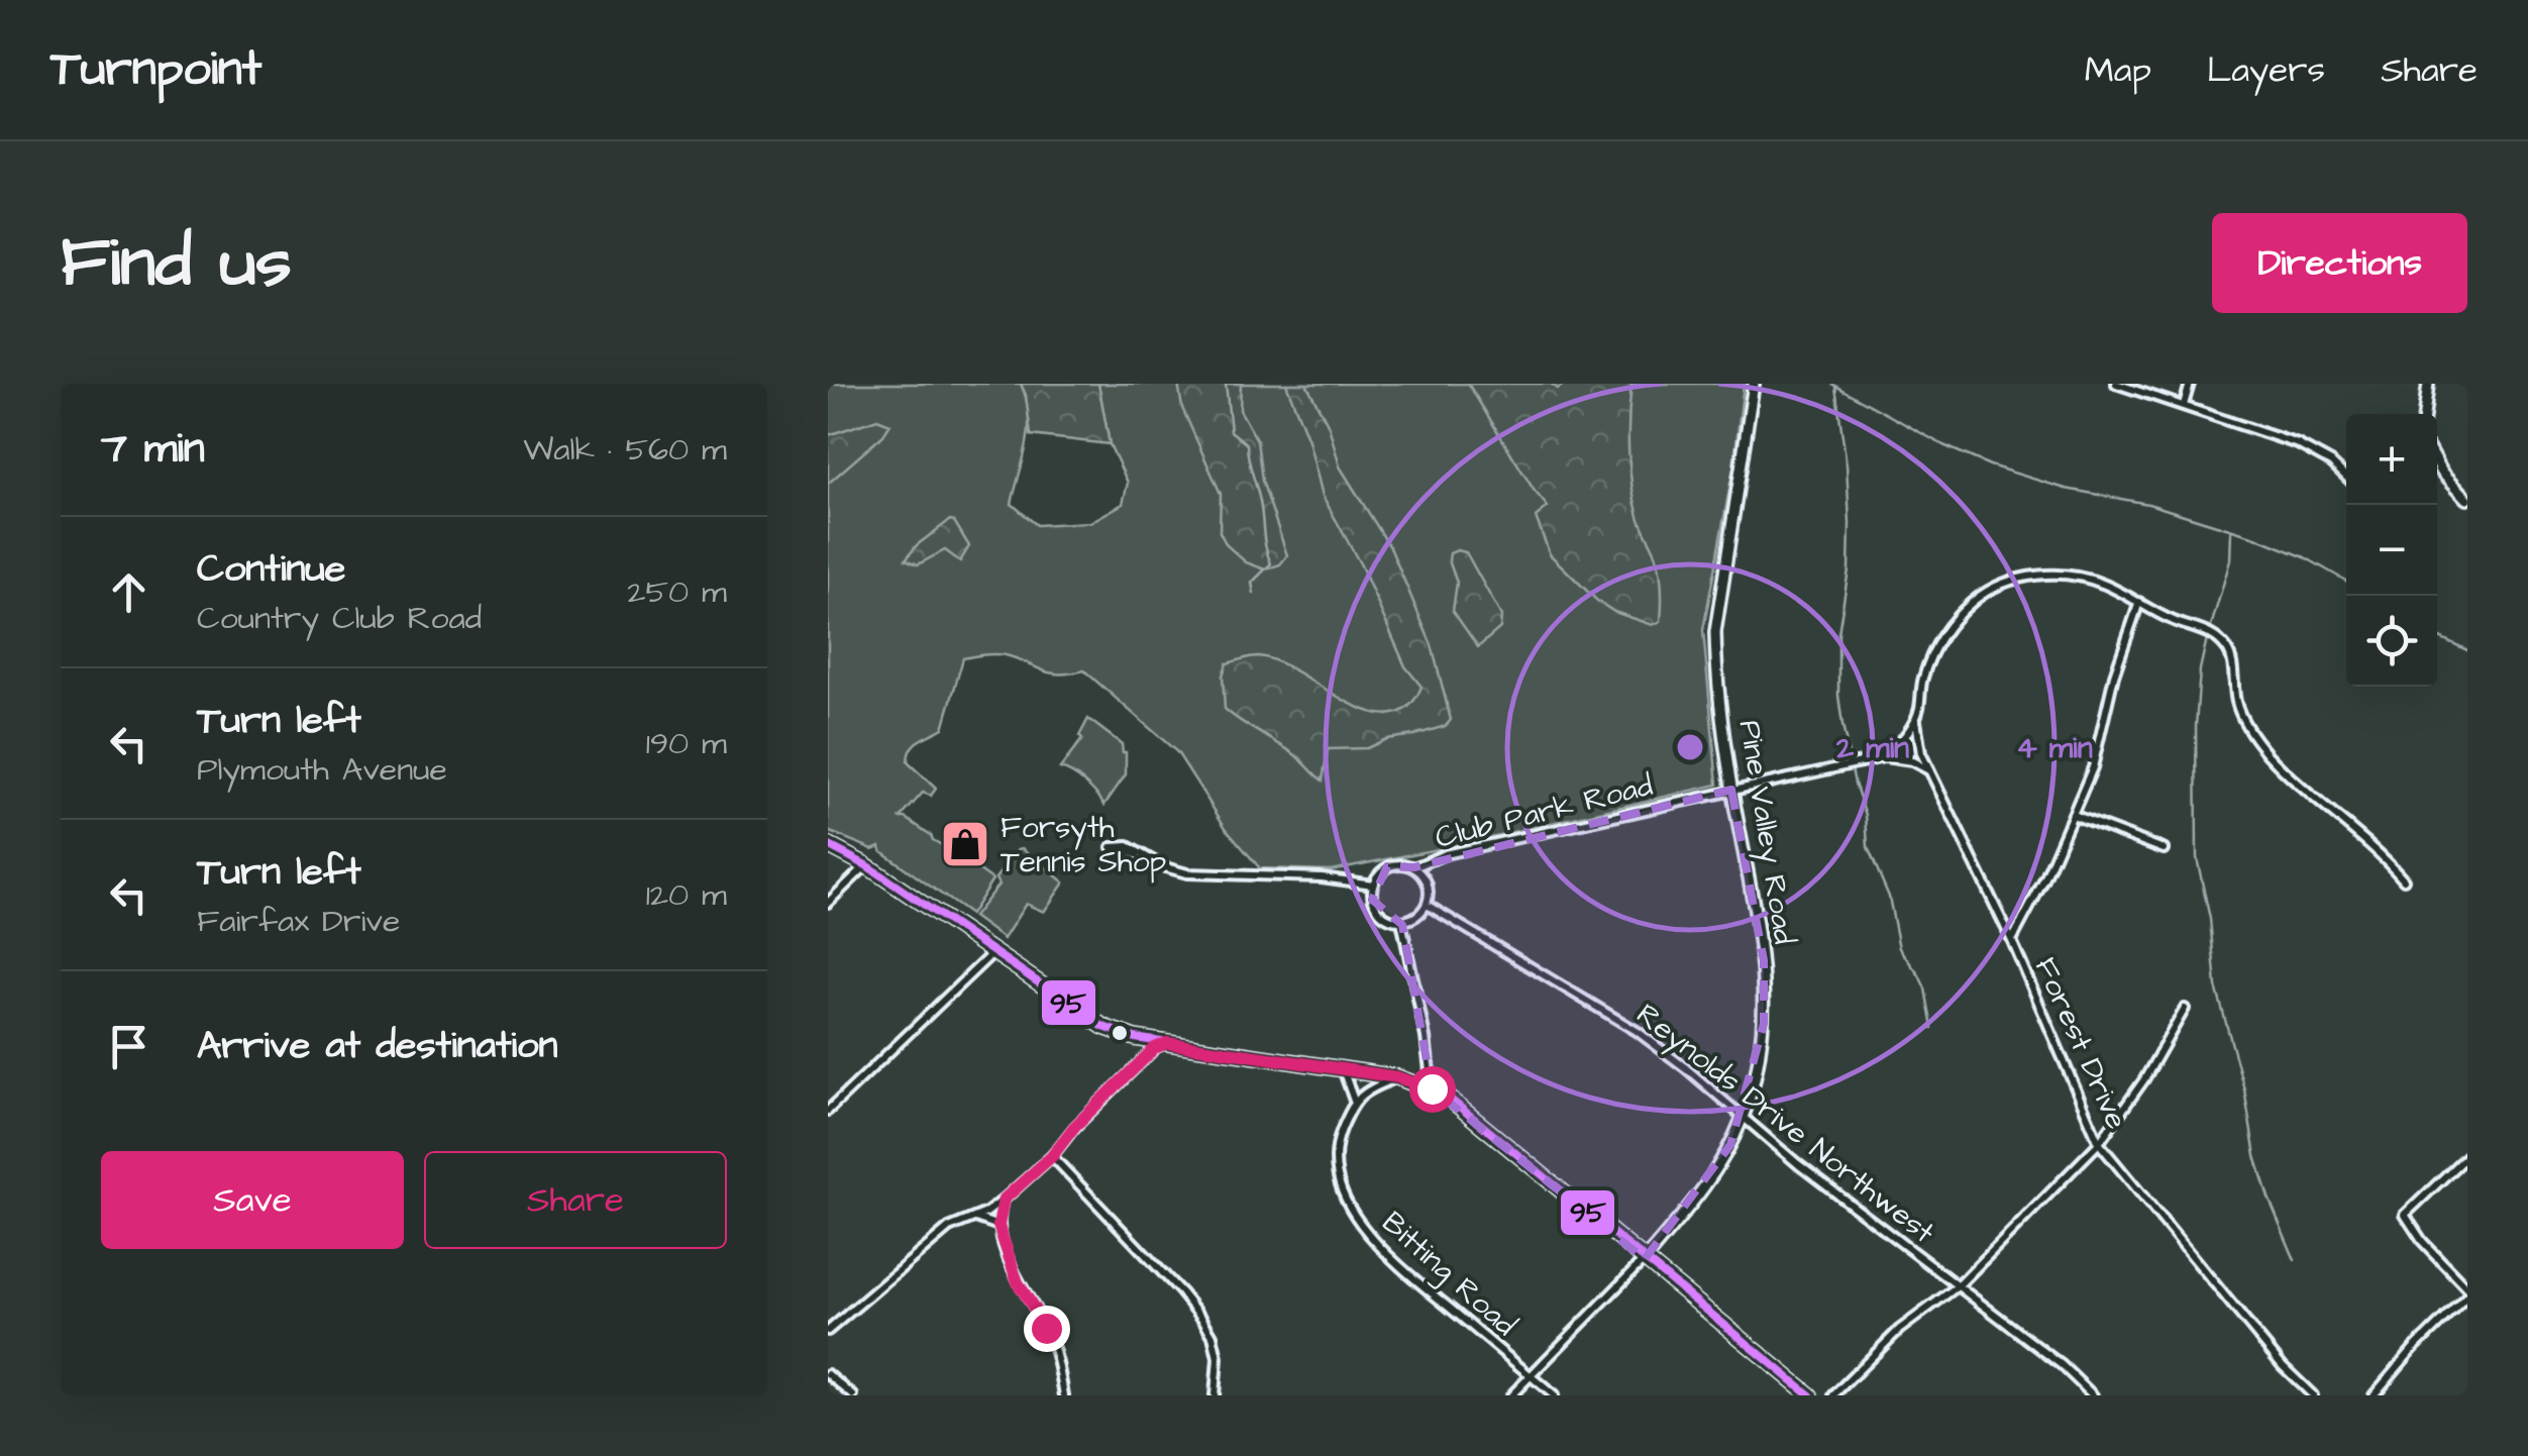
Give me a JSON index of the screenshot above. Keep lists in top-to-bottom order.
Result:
{
  "streets": {
    "street": [
      "Club Park Road",
      "Pine Valley Road",
      "Forest Drive",
      "Reynolds Drive Northwest",
      "Bitting Road"
    ]
  },
  "crossings": [
    ["Club Park Road", "Pine Valley Road"],
    ["Club Park Road", "Reynolds Drive Northwest"],
    ["Pine Valley Road", "Reynolds Drive Northwest"]
  ],
  "places": {
    "shop": ["Forsyth Tennis Shop"]
  },
  "lines": ["transit line 95"],
  "page": {
    "header": "Turnpoint",
    "nav": ["Map", "Layers", "Share"],
    "buttons": [
      "Directions",
      ["Save", "Share"]
    ],
    "title": "Find us",
    "heading": ["7 min", "Walk · 560 m"],
    "map_buttons": ["+", "−"],
    "list": [
      ["Continue", "Country Club Road", "250 m"],
      ["Turn left", "Plymouth Avenue", "190 m"],
      ["Turn left", "Fairfax Drive", "120 m"],
      "Arrive at destination"
    ]
  },
  "rings": ["2 min", "4 min"]
}
